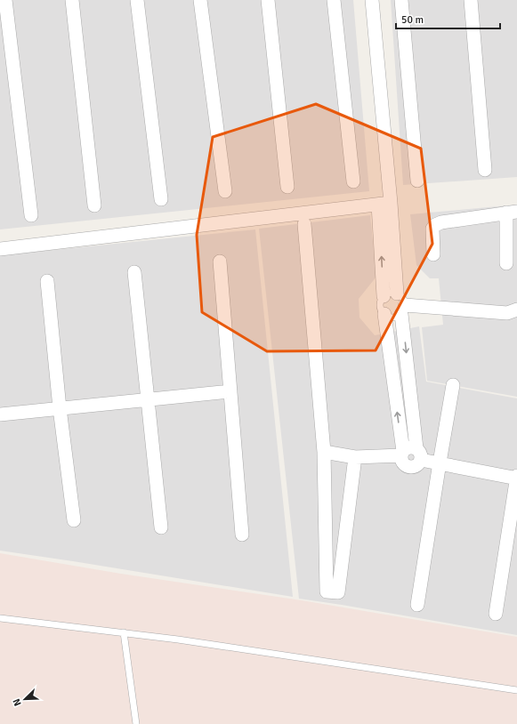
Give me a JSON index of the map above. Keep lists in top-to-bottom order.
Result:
{
  "scale_bar": "50 m",
  "north": "bottom left"
}
